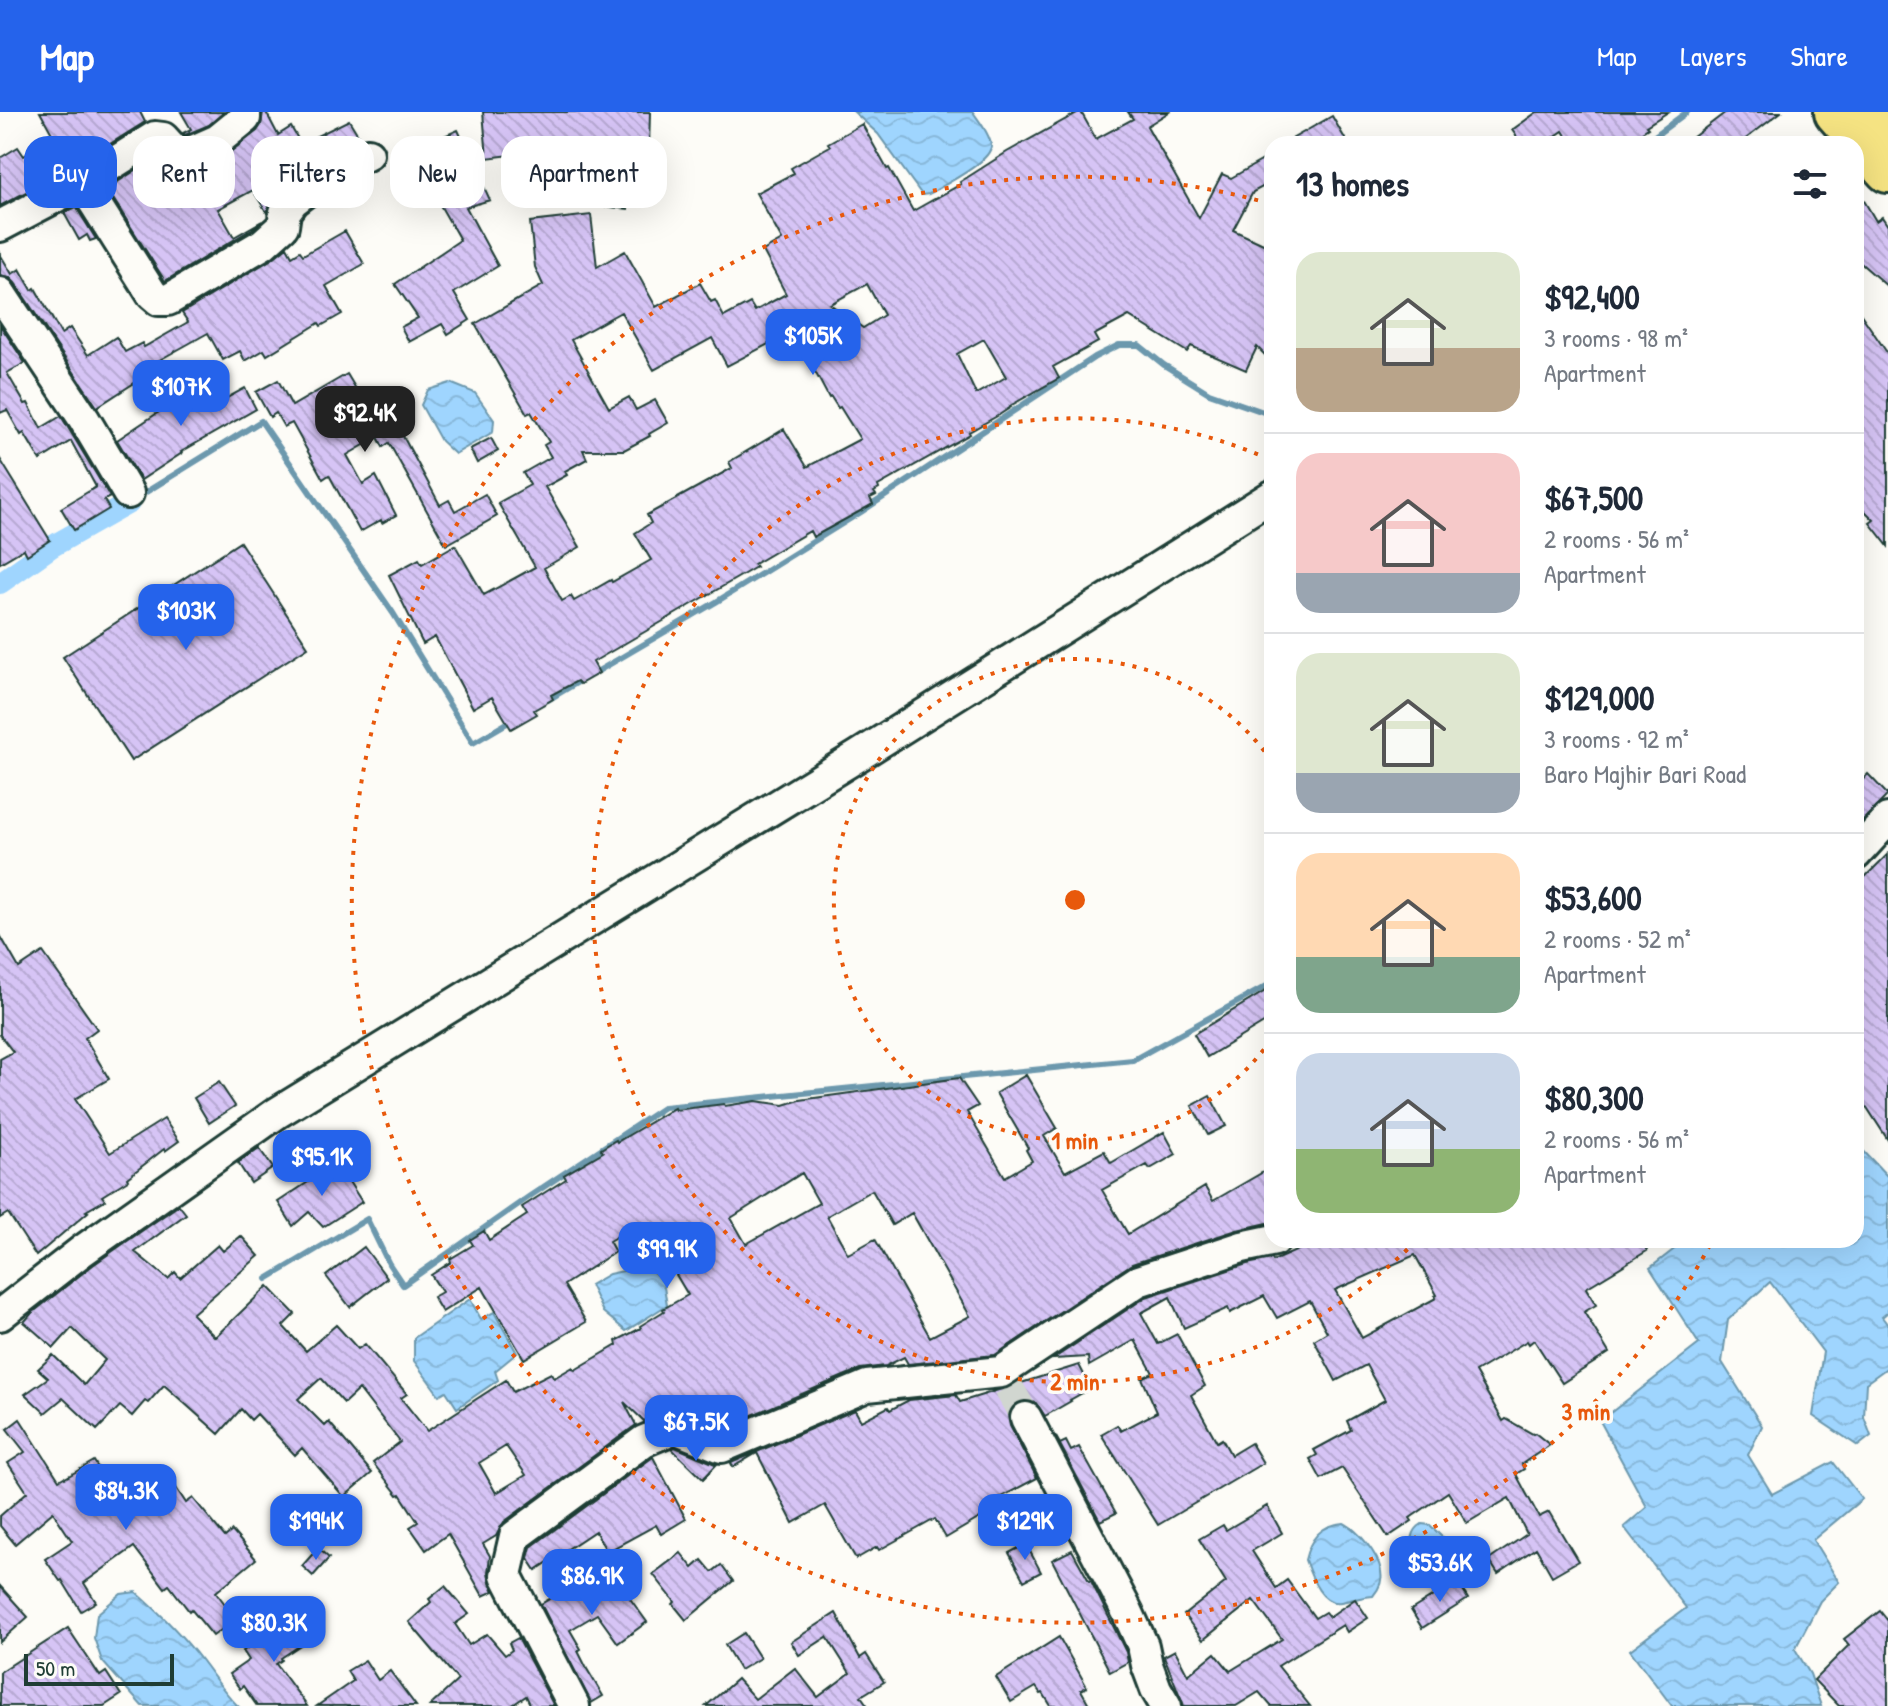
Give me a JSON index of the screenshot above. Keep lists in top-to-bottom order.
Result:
{
  "scale_bar": "50 m",
  "page": {
    "header": "Map",
    "nav": ["Map", "Layers", "Share"],
    "chip": [
      "Buy",
      "Rent",
      "Filters",
      "New",
      "Apartment"
    ],
    "heading": "13 homes",
    "list": [
      {
        "name": "$92,400",
        "note": "3 rooms · 98 m² · Apartment"
      },
      {
        "name": "$67,500",
        "note": "2 rooms · 56 m² · Apartment"
      },
      {
        "name": "$129,000",
        "note": "3 rooms · 92 m² · Baro Majhir Bari Road"
      },
      {
        "name": "$53,600",
        "note": "2 rooms · 52 m² · Apartment"
      },
      {
        "name": "$80,300",
        "note": "2 rooms · 56 m² · Apartment"
      }
    ],
    "price": [
      "$105K",
      "$107K",
      "$92.4K",
      "$103K",
      "$95.1K",
      "$99.9K",
      "$67.5K",
      "$84.3K",
      "$194K",
      "$129K",
      "$53.6K",
      "$86.9K",
      "$80.3K"
    ],
    "scale": "50 m"
  },
  "rings": ["1 min", "2 min", "3 min"]
}
